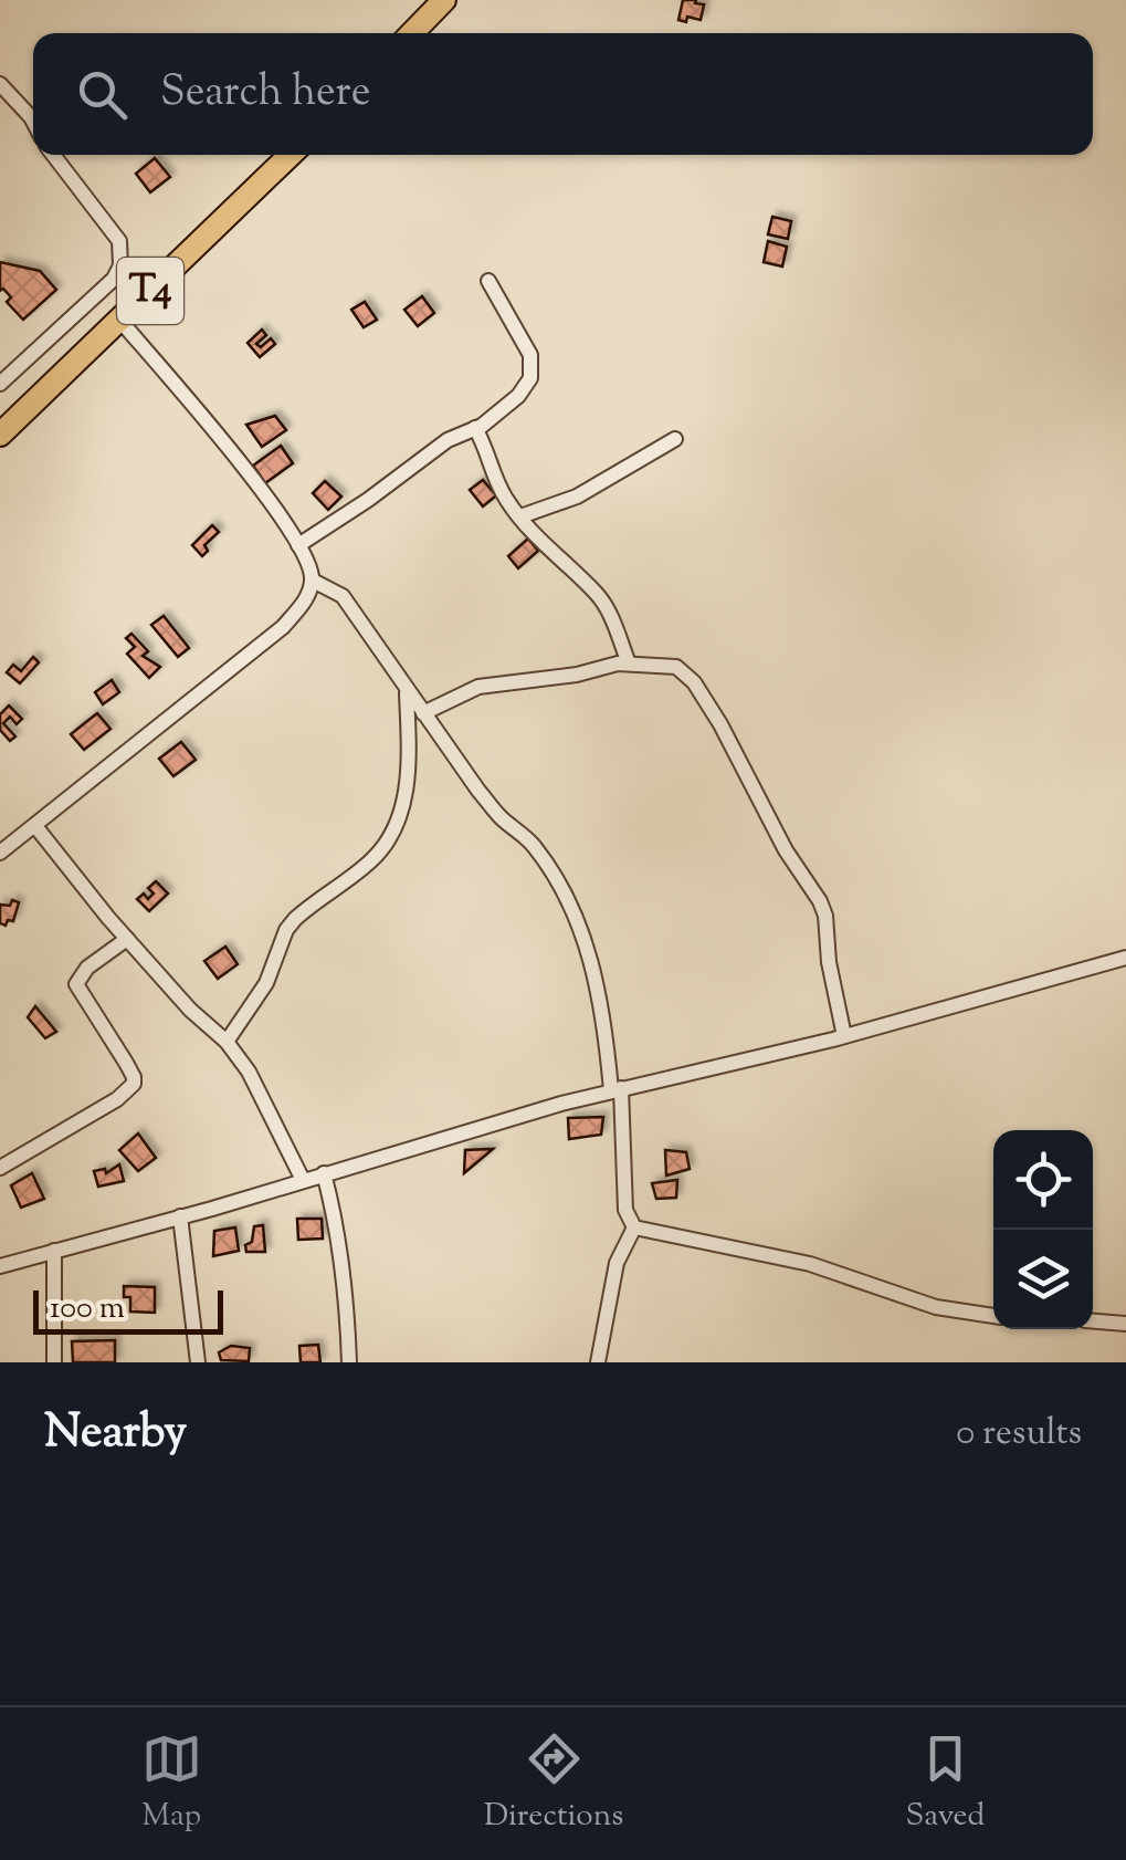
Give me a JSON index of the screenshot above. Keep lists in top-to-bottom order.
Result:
{
  "streets": {
    "highway": ["T4"]
  },
  "scale_bar": "100 m",
  "page": {
    "search": "Search here",
    "scale": "100 m",
    "heading": ["Nearby", "0 results"],
    "nav": ["Map", "Directions", "Saved"]
  }
}
